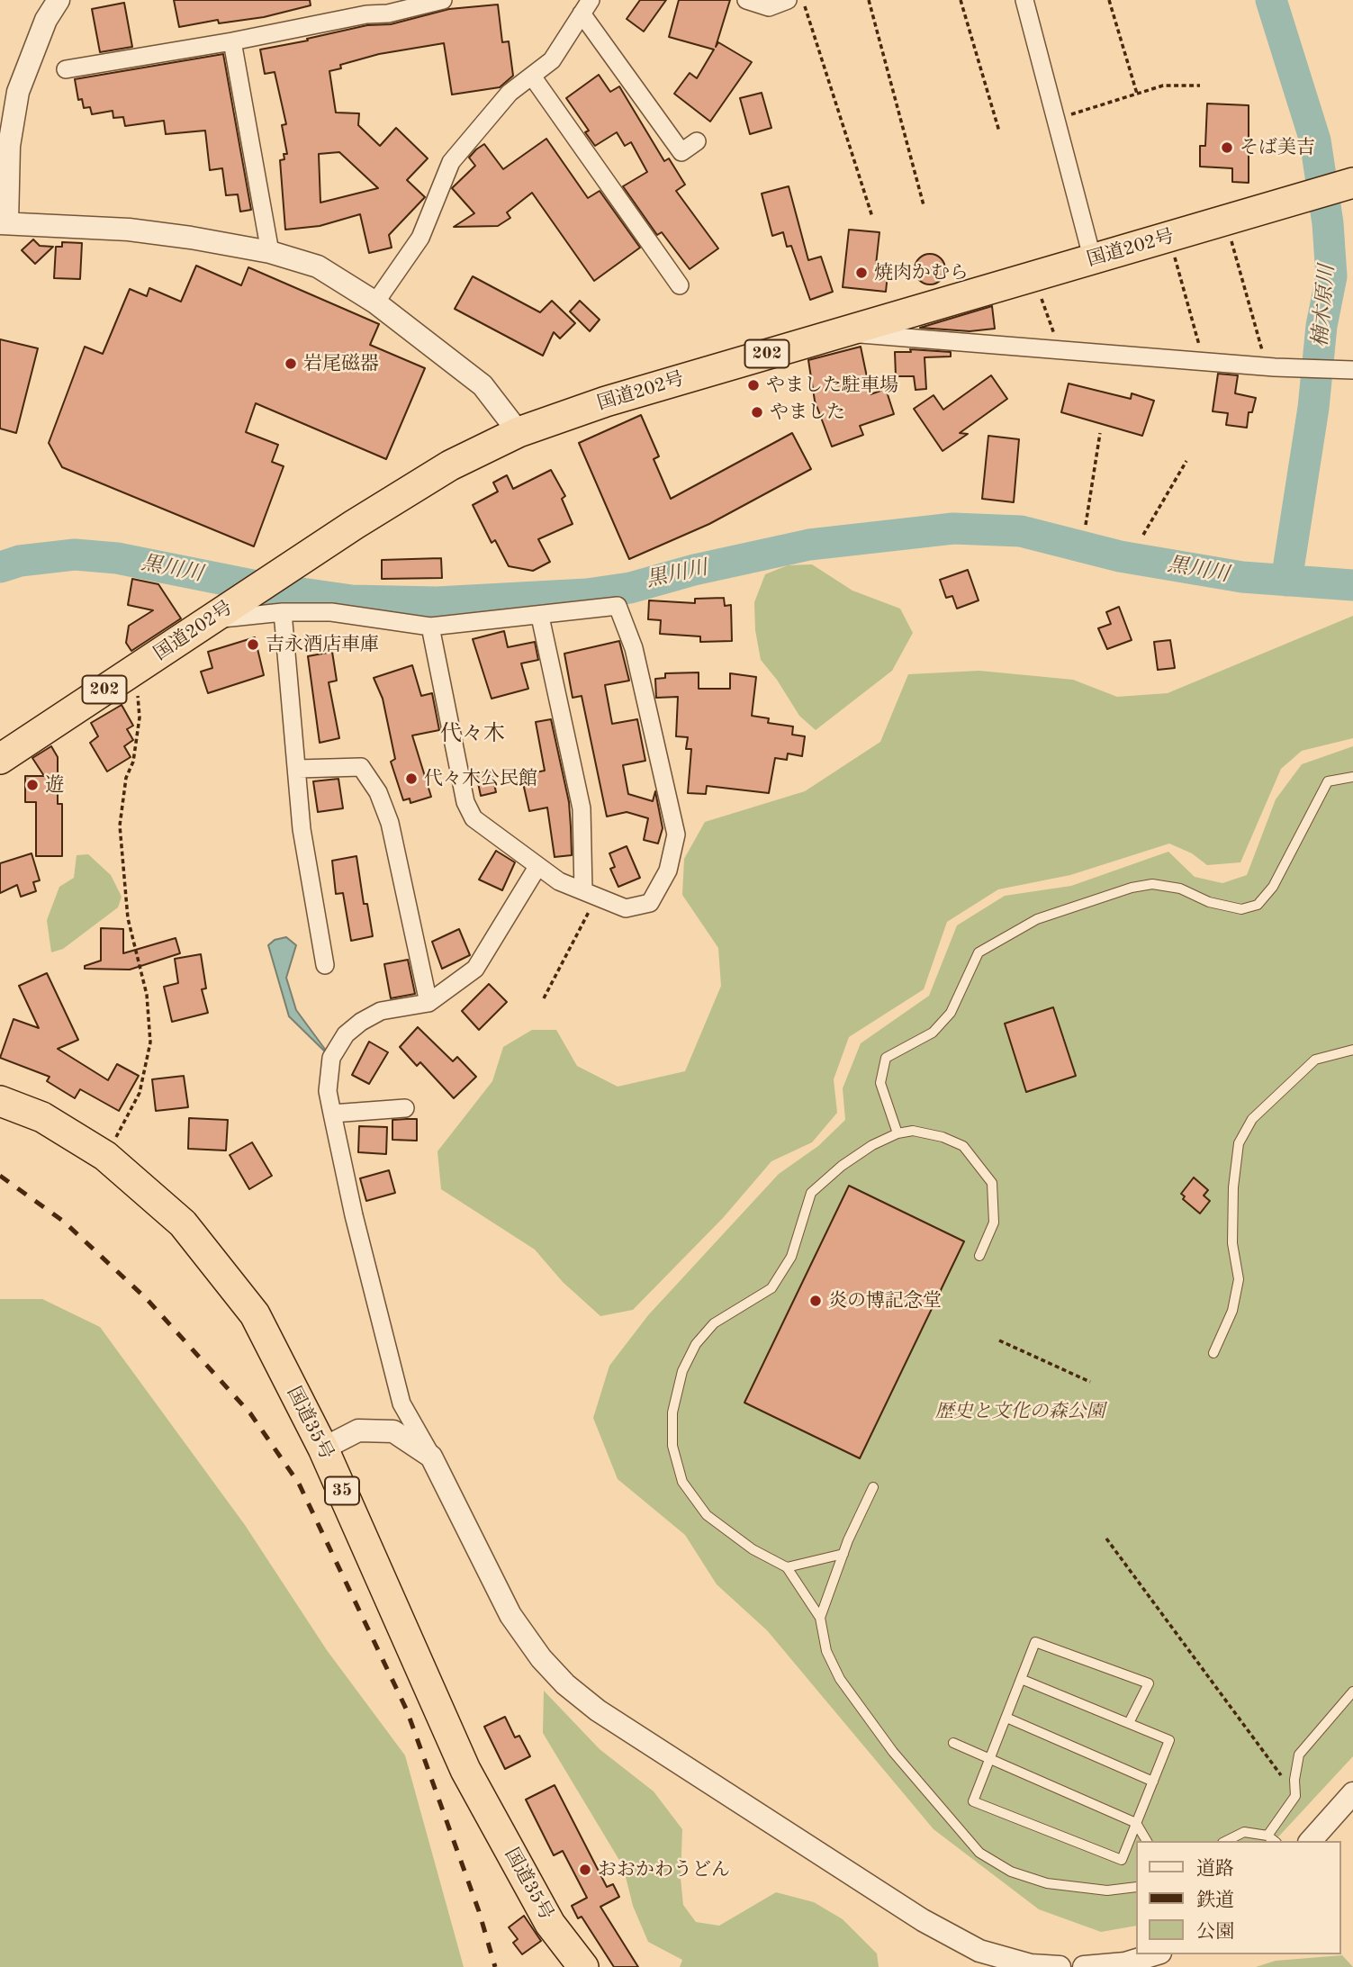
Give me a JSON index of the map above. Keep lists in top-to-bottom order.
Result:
{
  "streets": {
    "highway": [
      "国道202号",
      "202",
      "国道35号",
      "35"
    ]
  },
  "districts": ["代々木"],
  "water": ["楠木原川", "黒川川"],
  "parks": ["歴史と文化の森公園"],
  "places": [
    "そば美吉",
    "焼肉かむら",
    "岩尾磁器",
    "やました駐車場",
    "やました",
    "吉永酒店車庫",
    "代々木公民館",
    "遊",
    "炎の博記念堂",
    "おおかわうどん"
  ],
  "legend": ["道路", "鉄道", "公園"]
}
